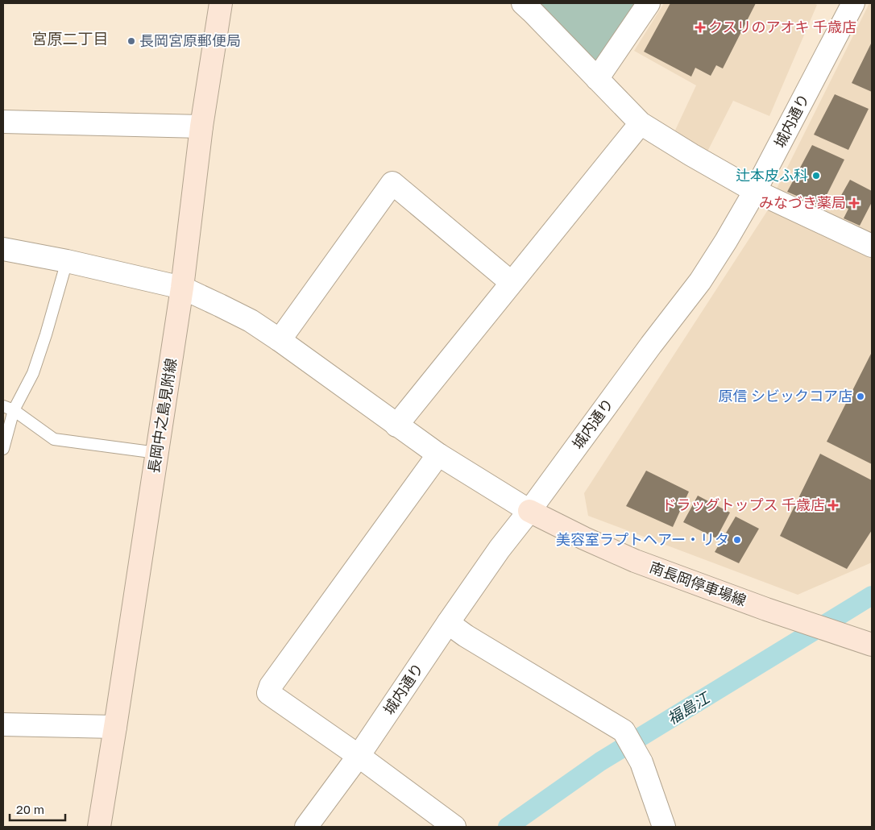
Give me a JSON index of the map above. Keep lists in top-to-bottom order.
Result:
{
  "streets": {
    "main road": ["長岡中之島見附線", "南長岡停車場線"],
    "street": ["城内通り"]
  },
  "crossings": [
    ["城内通り", "南長岡停車場線"]
  ],
  "districts": ["宮原二丁目"],
  "water": ["福島江"],
  "places": {
    "health": ["クスリのアオキ 千歳店", "みなづき薬局", "ドラッグトップス 千歳店"],
    "other": [
      "長岡宮原郵便局",
      "辻本皮ふ科",
      "原信 シビックコア店",
      "美容室ラプトヘアー・リタ"
    ]
  },
  "scale_bar": "20 m"
}
